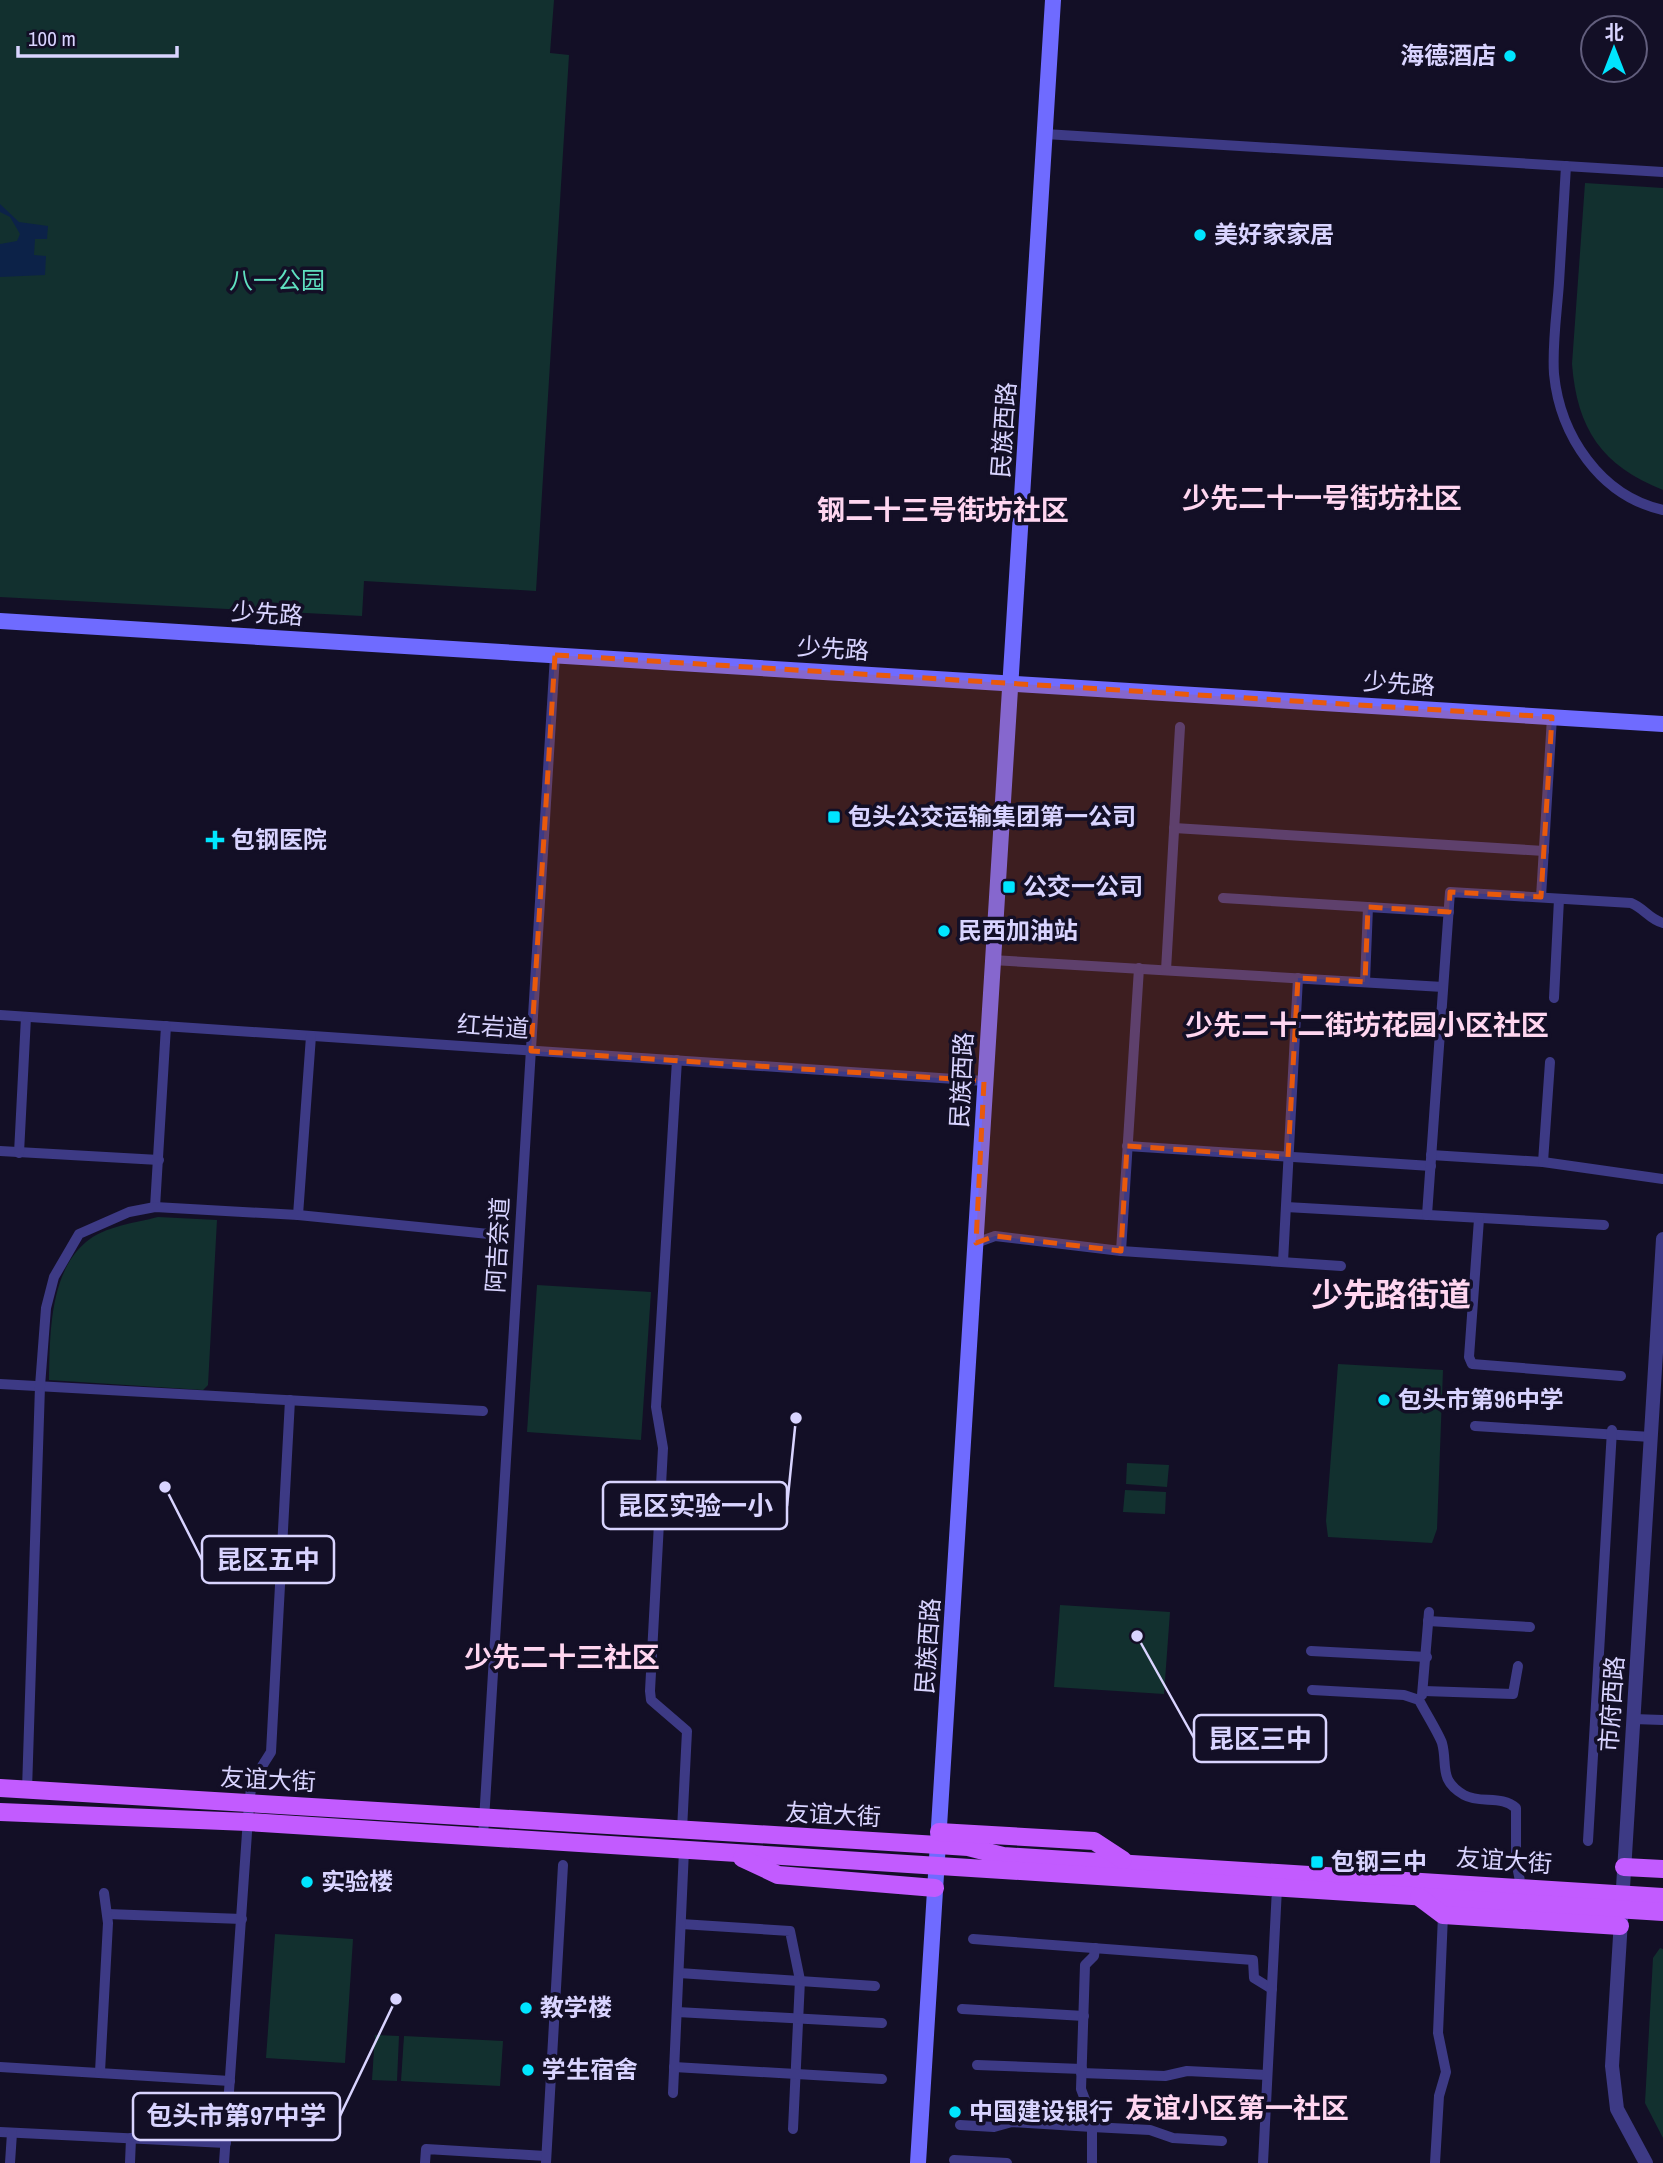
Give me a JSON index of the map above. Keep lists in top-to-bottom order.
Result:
{
  "streets": {
    "main road": ["民族西路", "少先路", "友谊大街"],
    "street": ["红岩道", "阿吉奈道", "市府西路"]
  },
  "crossings": [
    ["民族西路", "少先路"],
    ["民族西路", "红岩道"],
    ["民族西路", "友谊大街"],
    ["少先路", "阿吉奈道"],
    ["红岩道", "阿吉奈道"],
    ["阿吉奈道", "友谊大街"],
    ["市府西路", "友谊大街"]
  ],
  "districts": [
    "少先二十一号街坊社区",
    "钢二十三号街坊社区",
    "少先二十二街坊花园小区社区",
    "少先路街道",
    "少先二十三社区",
    "友谊小区第一社区"
  ],
  "parks": ["八一公园"],
  "places": {
    "other": [
      "海德酒店",
      "美好家家居",
      "民西加油站",
      "包头市第96中学",
      "昆区实验一小",
      "昆区五中",
      "昆区三中",
      "实验楼",
      "包头市第97中学",
      "教学楼",
      "学生宿舍",
      "中国建设银行"
    ],
    "transit": ["包头公交运输集团第一公司", "公交一公司", "包钢三中"],
    "health": ["包钢医院"]
  },
  "scale_bar": "100 m",
  "north": "top"
}
